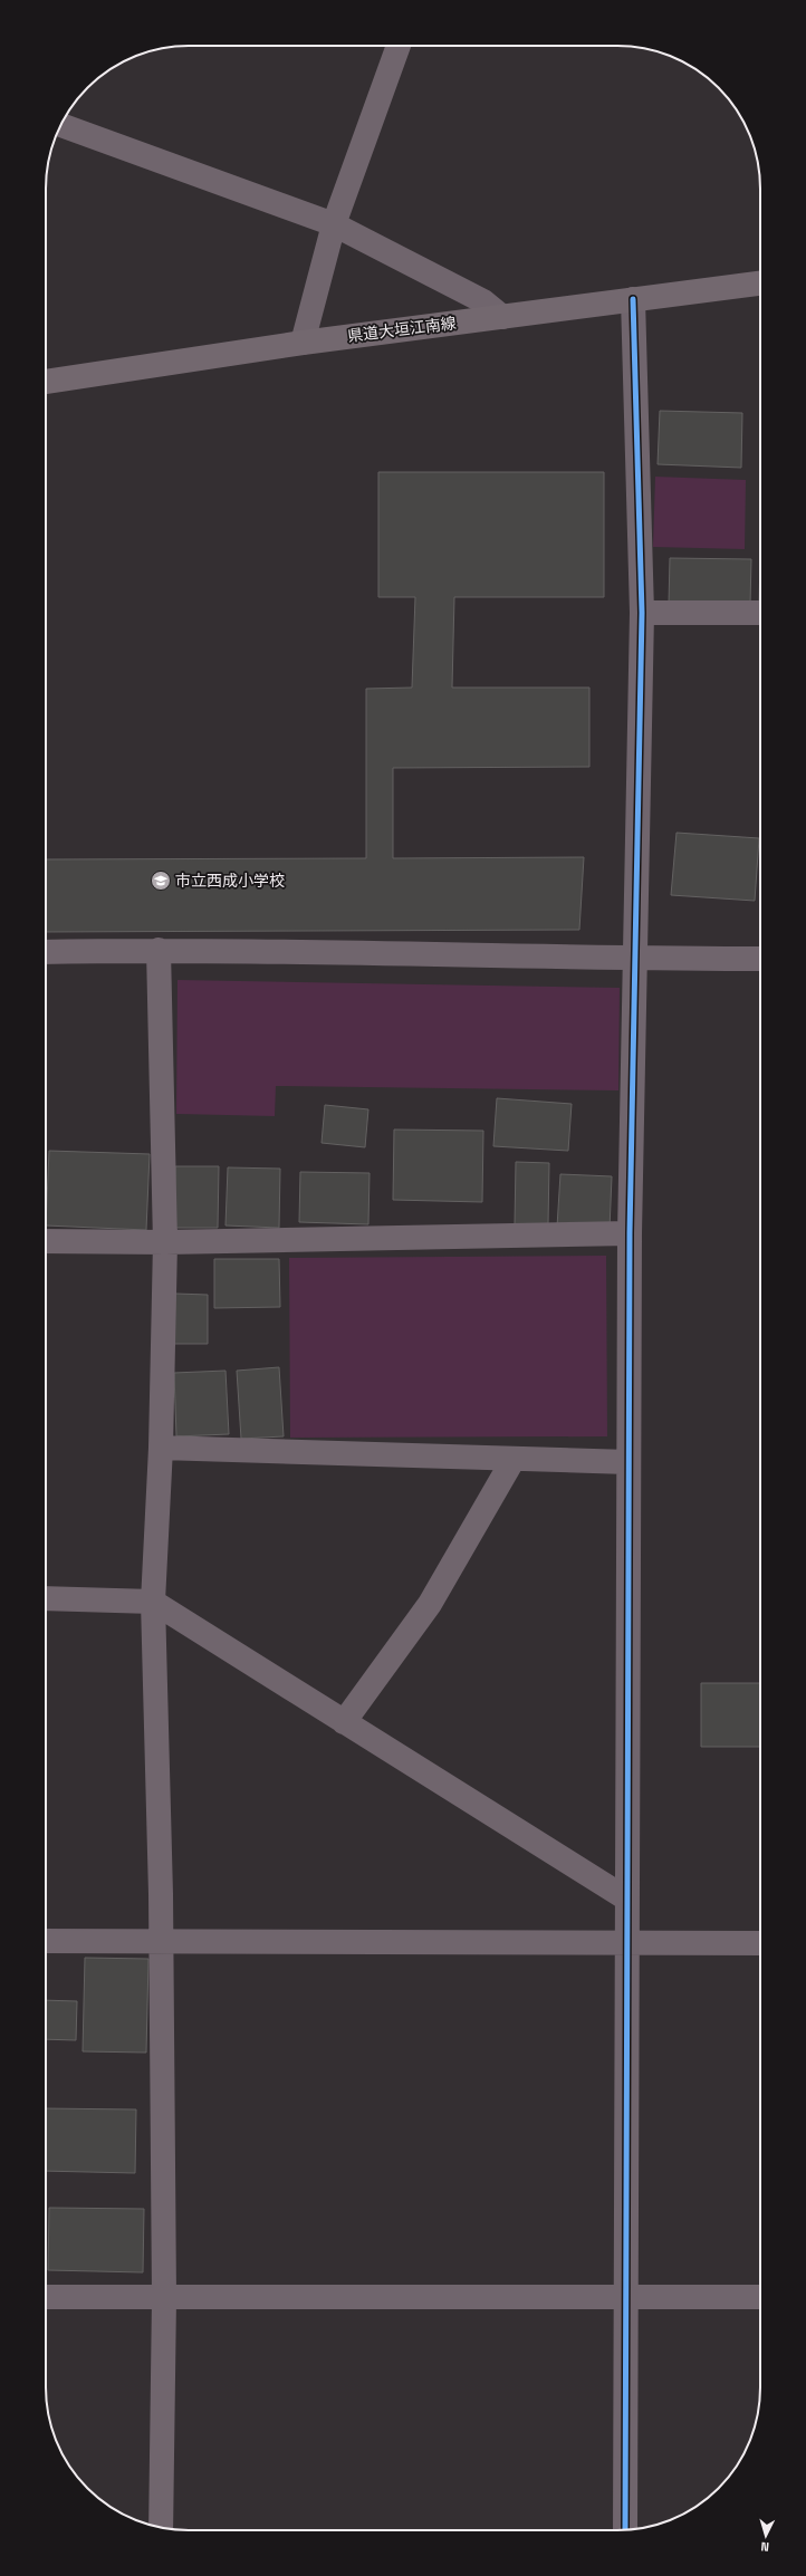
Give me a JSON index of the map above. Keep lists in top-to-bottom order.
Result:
{
  "streets": {
    "main road": ["県道大垣江南線"]
  },
  "places": {
    "school or university": ["市立西成小学校"]
  },
  "north": "bottom"
}
